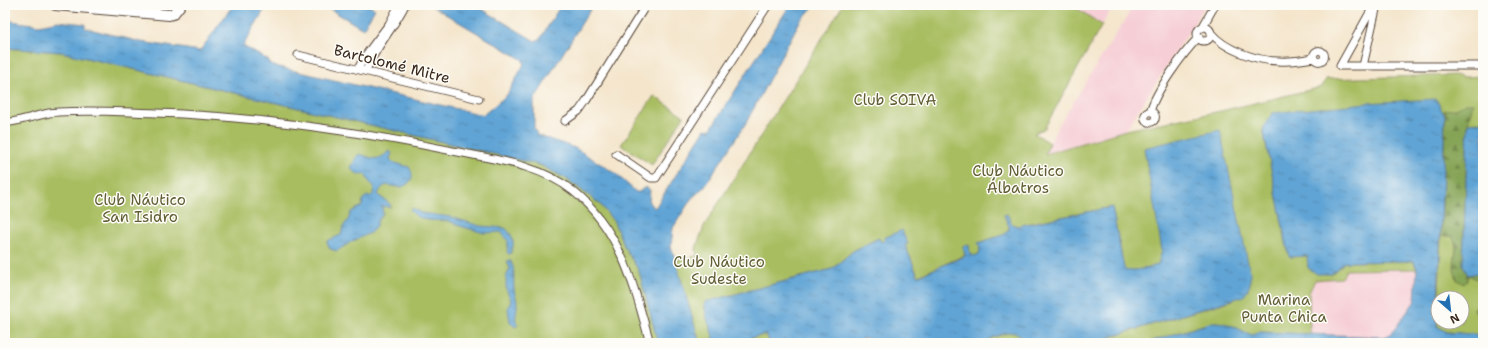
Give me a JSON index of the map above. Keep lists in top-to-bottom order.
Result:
{
  "streets": {
    "street": ["Bartolomé Mitre"]
  },
  "parks": [
    "Club SOIVA",
    "Club Náutico Álbatros",
    "Club Náutico San Isidro",
    "Club Náutico Sudeste",
    "Marina Punta Chica"
  ],
  "north": "bottom right"
}
